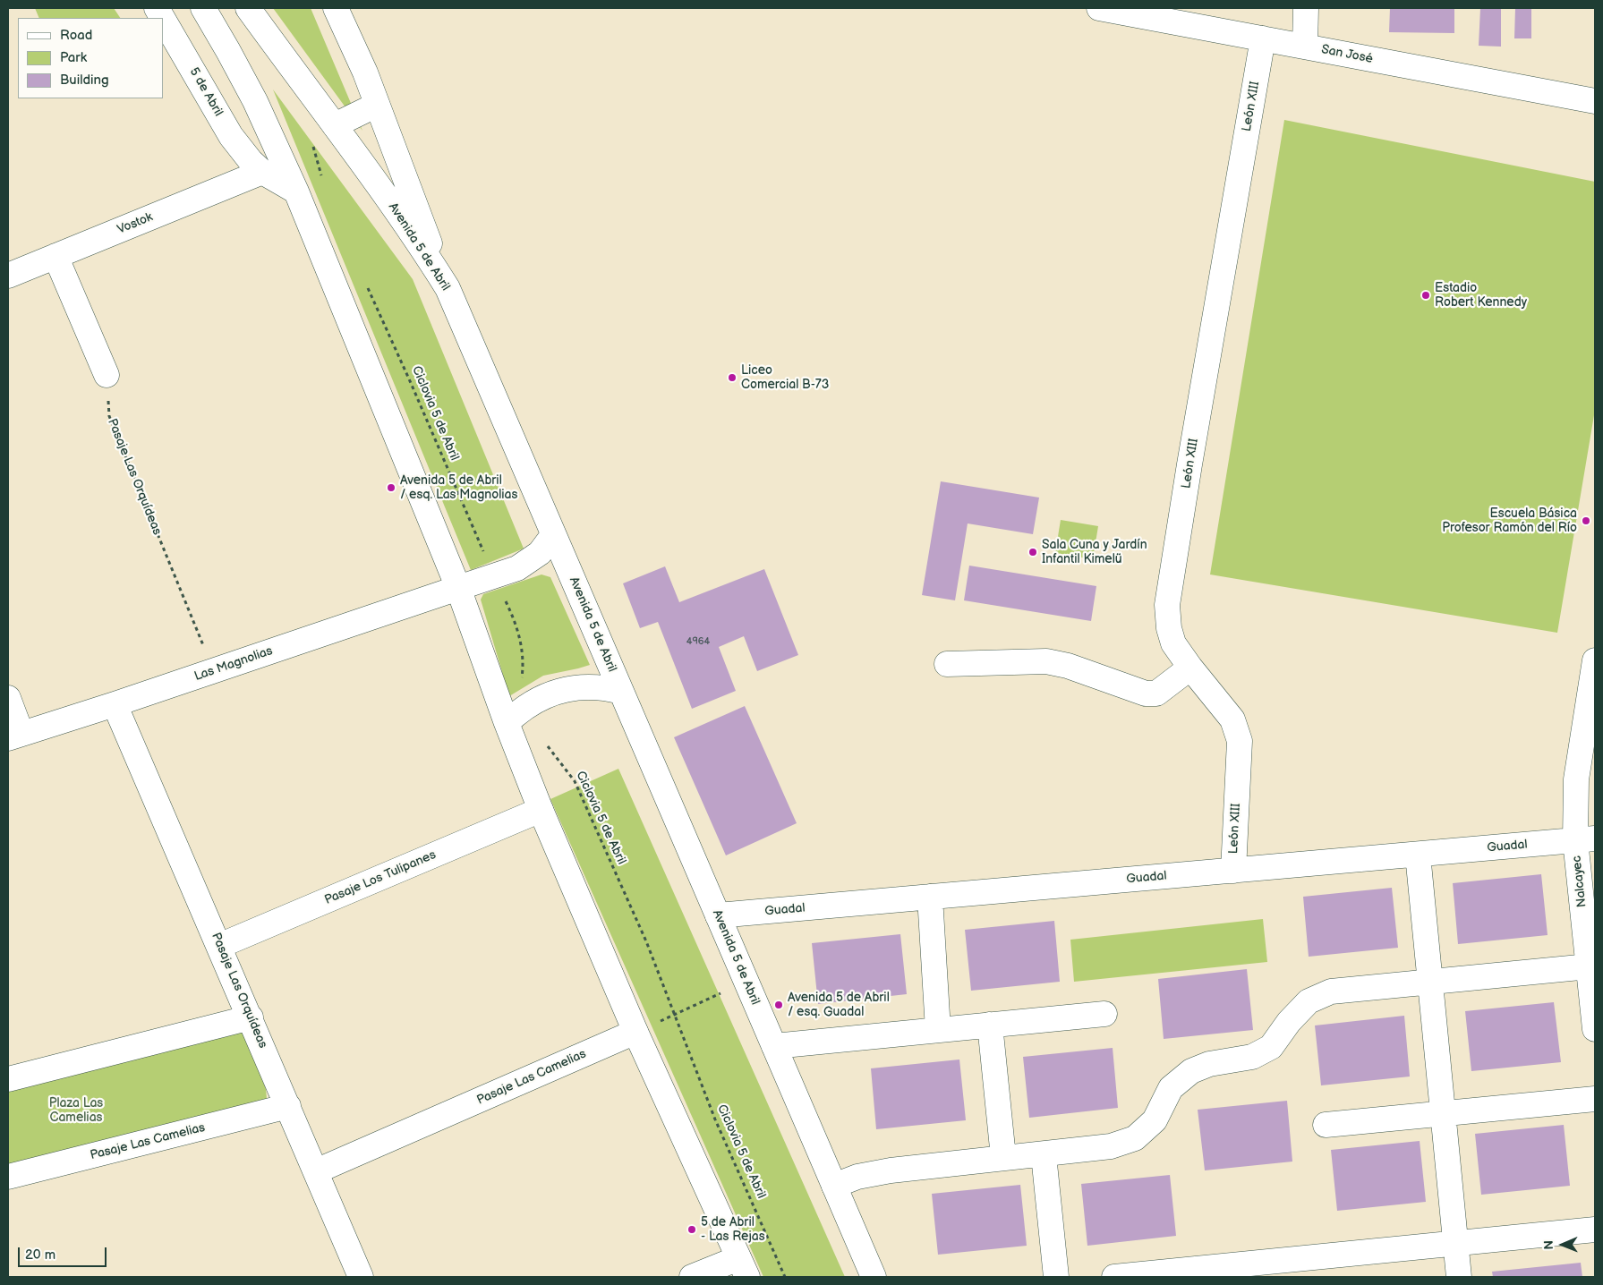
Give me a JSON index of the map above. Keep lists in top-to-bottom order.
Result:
{
  "streets": {
    "street": [
      "San José",
      "5 de Abril",
      "León XIII",
      "Vostok",
      "Avenida 5 de Abril",
      "Pasaje Las Orquídeas",
      "Las Magnolias",
      "Guadal",
      "Pasaje Los Tulipanes",
      "Nalcayec",
      "Pasaje Las Camelias"
    ],
    "path": ["Ciclovia 5 de Abril"]
  },
  "crossings": [
    ["San José", "León XIII"],
    ["5 de Abril", "Vostok"],
    ["León XIII", "Guadal"],
    ["Avenida 5 de Abril", "Las Magnolias"],
    ["Avenida 5 de Abril", "Guadal"],
    ["Ciclovia 5 de Abril", "Las Magnolias"],
    ["Pasaje Las Orquídeas", "Las Magnolias"],
    ["Pasaje Las Orquídeas", "Pasaje Los Tulipanes"],
    ["Pasaje Las Orquídeas", "Pasaje Las Camelias"],
    ["Guadal", "Nalcayec"]
  ],
  "parks": ["Plaza Las Camelias"],
  "places": [
    "Estadio Robert Kennedy",
    "Liceo Comercial B-73",
    "Avenida 5 de Abril / esq. Las Magnolias",
    "Escuela Básica Profesor Ramón del Río",
    "Sala Cuna y Jardín Infantil Kimelü",
    "Avenida 5 de Abril / esq. Guadal",
    "5 de Abril - Las Rejas"
  ],
  "house_numbers": ["4964"],
  "legend": ["Road", "Park", "Building"],
  "scale_bar": "20 m",
  "north": "left"
}
